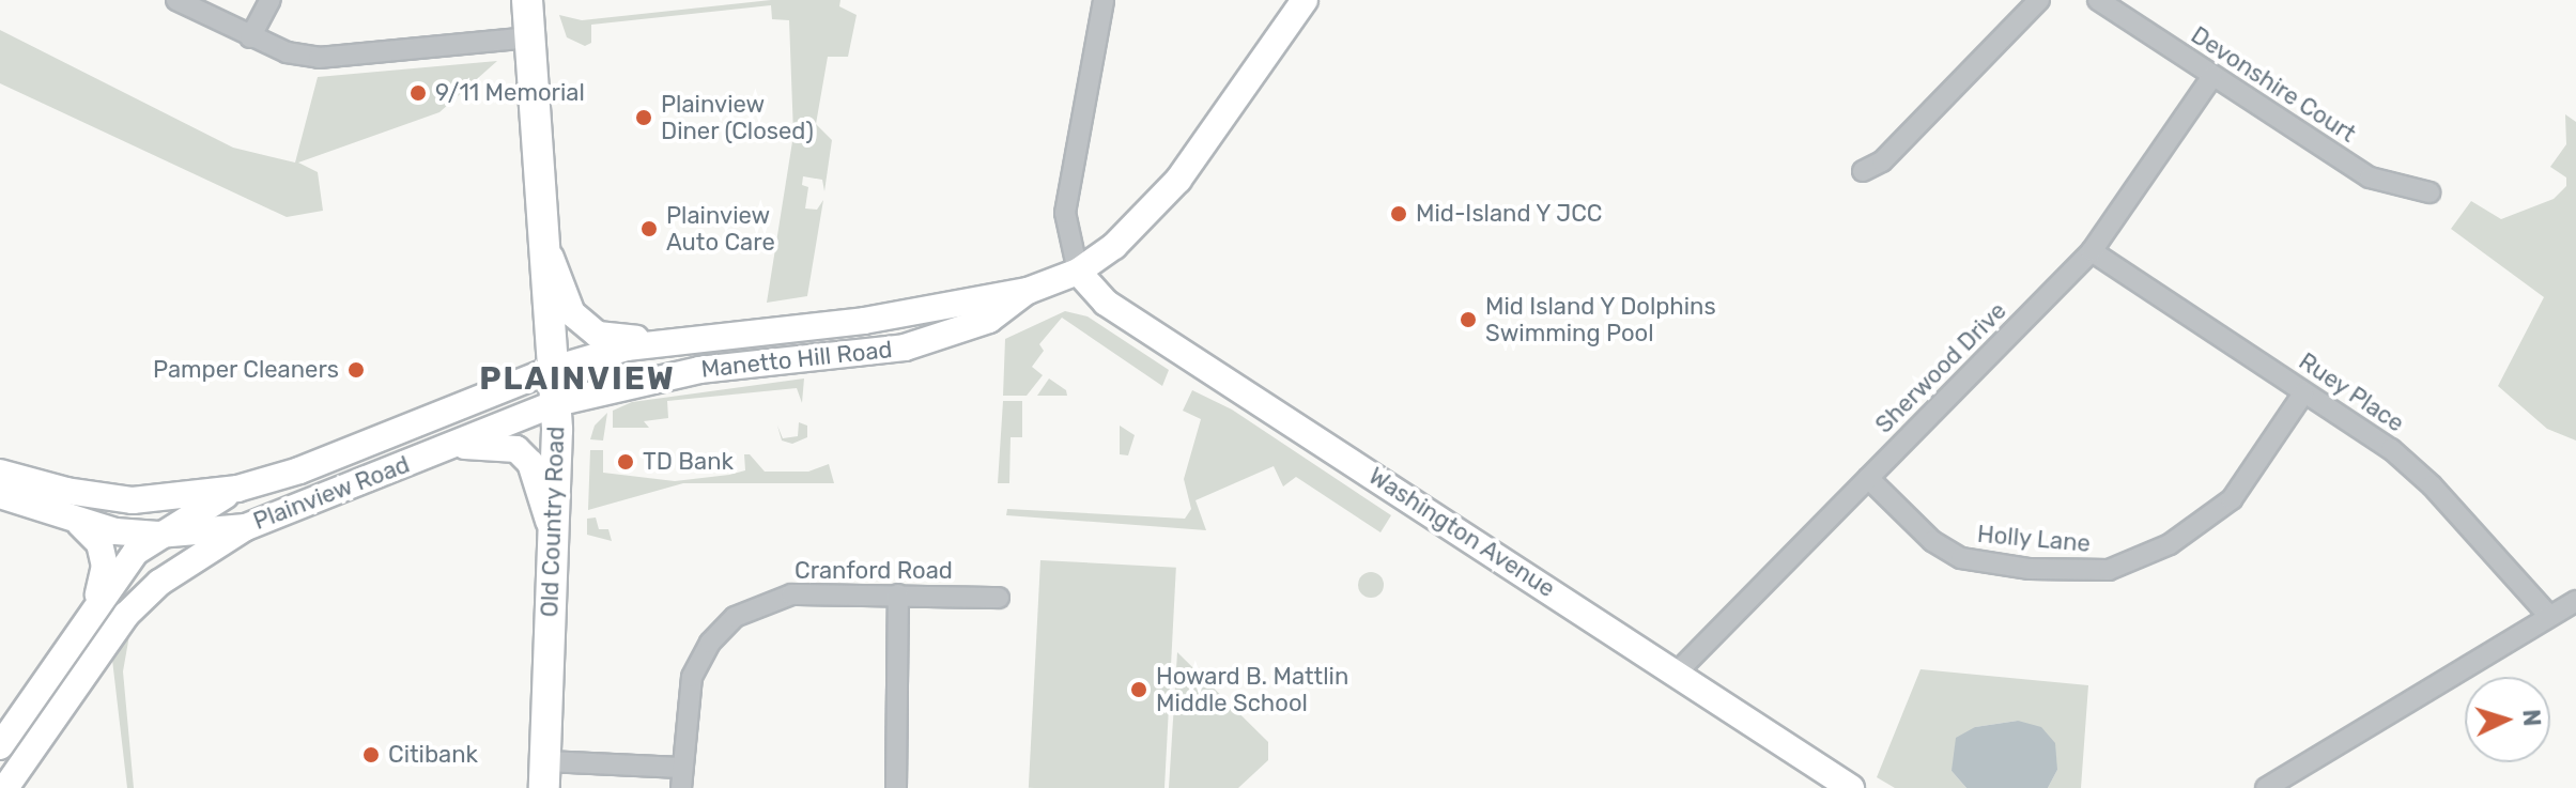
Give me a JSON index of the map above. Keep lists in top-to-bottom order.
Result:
{
  "streets": {
    "main road": [
      "Manetto Hill Road",
      "Plainview Road",
      "Old Country Road",
      "Washington Avenue"
    ],
    "street": [
      "Devonshire Court",
      "Sherwood Drive",
      "Ruey Place",
      "Holly Lane",
      "Cranford Road"
    ]
  },
  "crossings": [
    ["Devonshire Court", "Sherwood Drive"],
    ["Manetto Hill Road", "Plainview Road"],
    ["Manetto Hill Road", "Old Country Road"],
    ["Manetto Hill Road", "Washington Avenue"],
    ["Sherwood Drive", "Ruey Place"],
    ["Sherwood Drive", "Washington Avenue"],
    ["Sherwood Drive", "Holly Lane"],
    ["Ruey Place", "Holly Lane"],
    ["Plainview Road", "Old Country Road"]
  ],
  "districts": ["PLAINVIEW"],
  "places": [
    "9/11 Memorial",
    "Plainview Diner (Closed)",
    "Mid-Island Y JCC",
    "Plainview Auto Care",
    "Mid Island Y Dolphins Swimming Pool",
    "Pamper Cleaners",
    "TD Bank",
    "Howard B. Mattlin Middle School",
    "Citibank"
  ],
  "north": "right"
}
